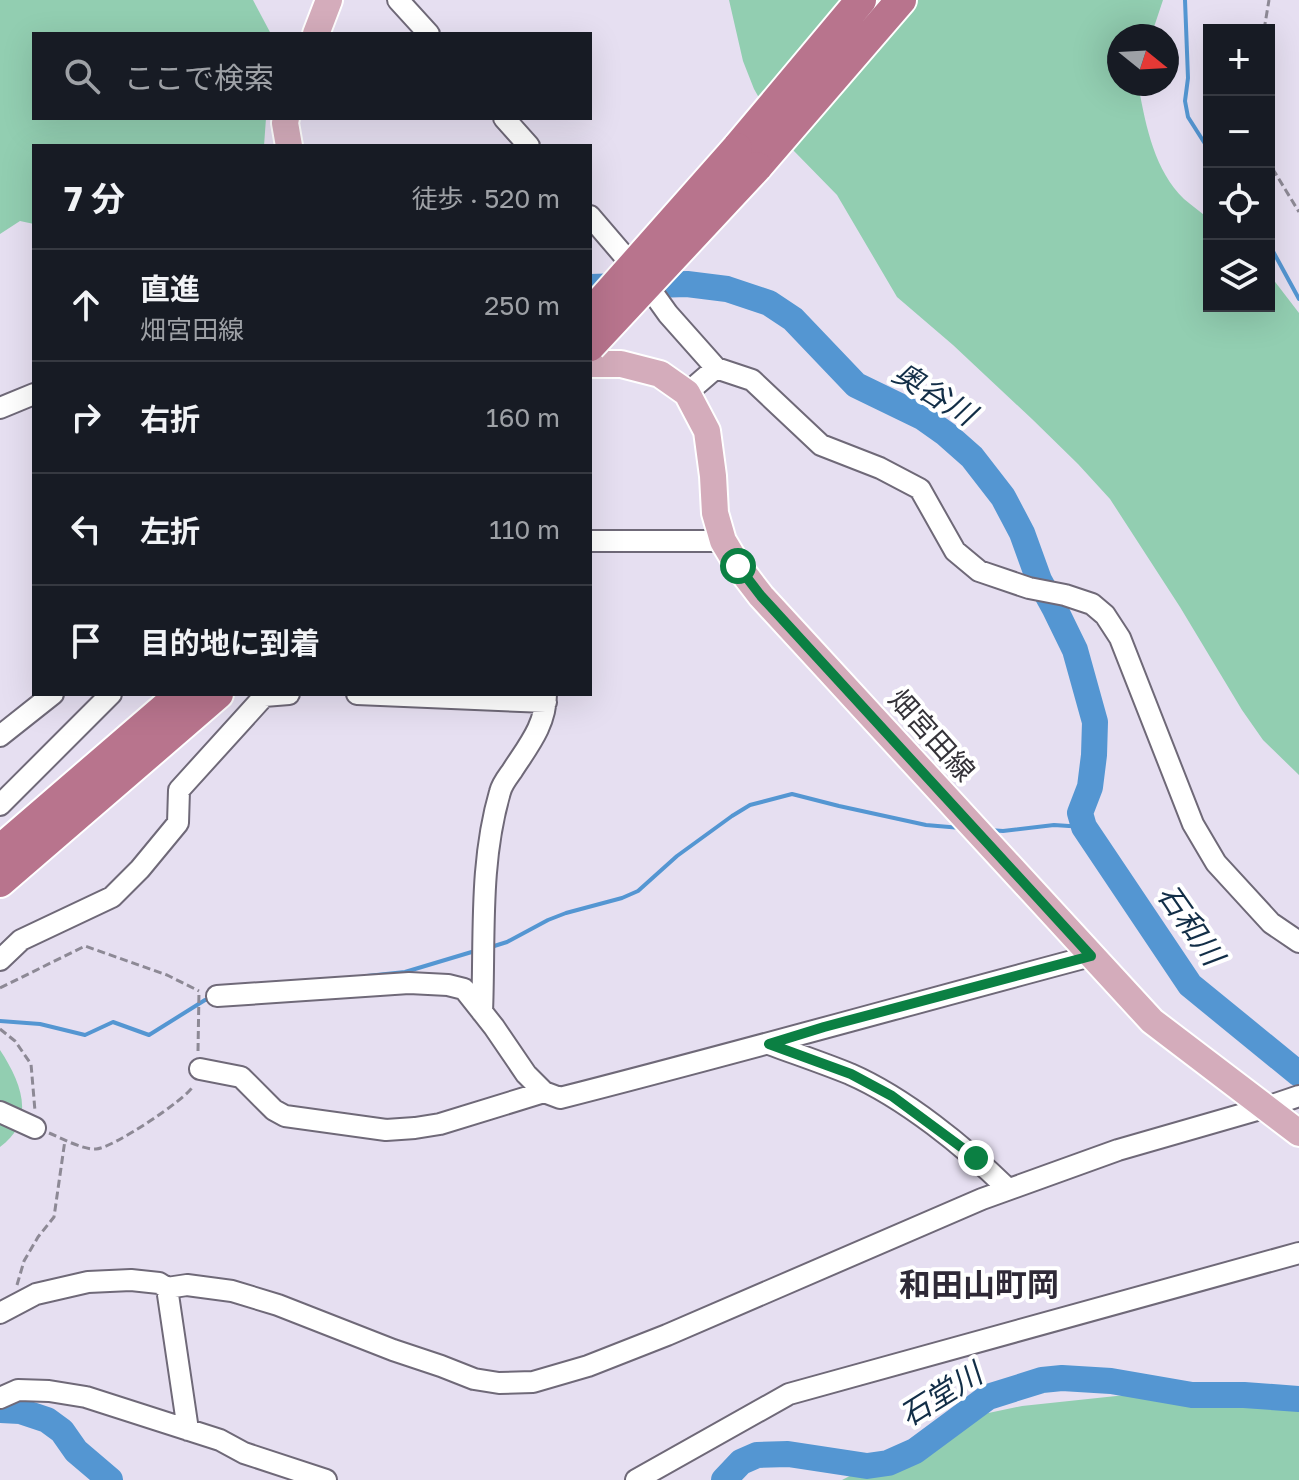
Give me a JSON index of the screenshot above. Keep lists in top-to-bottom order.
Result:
{
  "streets": {
    "main road": ["畑宮田線"]
  },
  "districts": ["和田山町岡"],
  "water": ["奥谷川", "石和川", "石堂川"],
  "north": "right",
  "page": {
    "map_buttons": ["+", "−"],
    "search": "ここで検索",
    "heading": ["7 分", "徒歩 · 520 m"],
    "list": [
      ["直進", "畑宮田線", "250 m"],
      ["右折", "160 m"],
      ["左折", "110 m"],
      "目的地に到着"
    ]
  }
}
